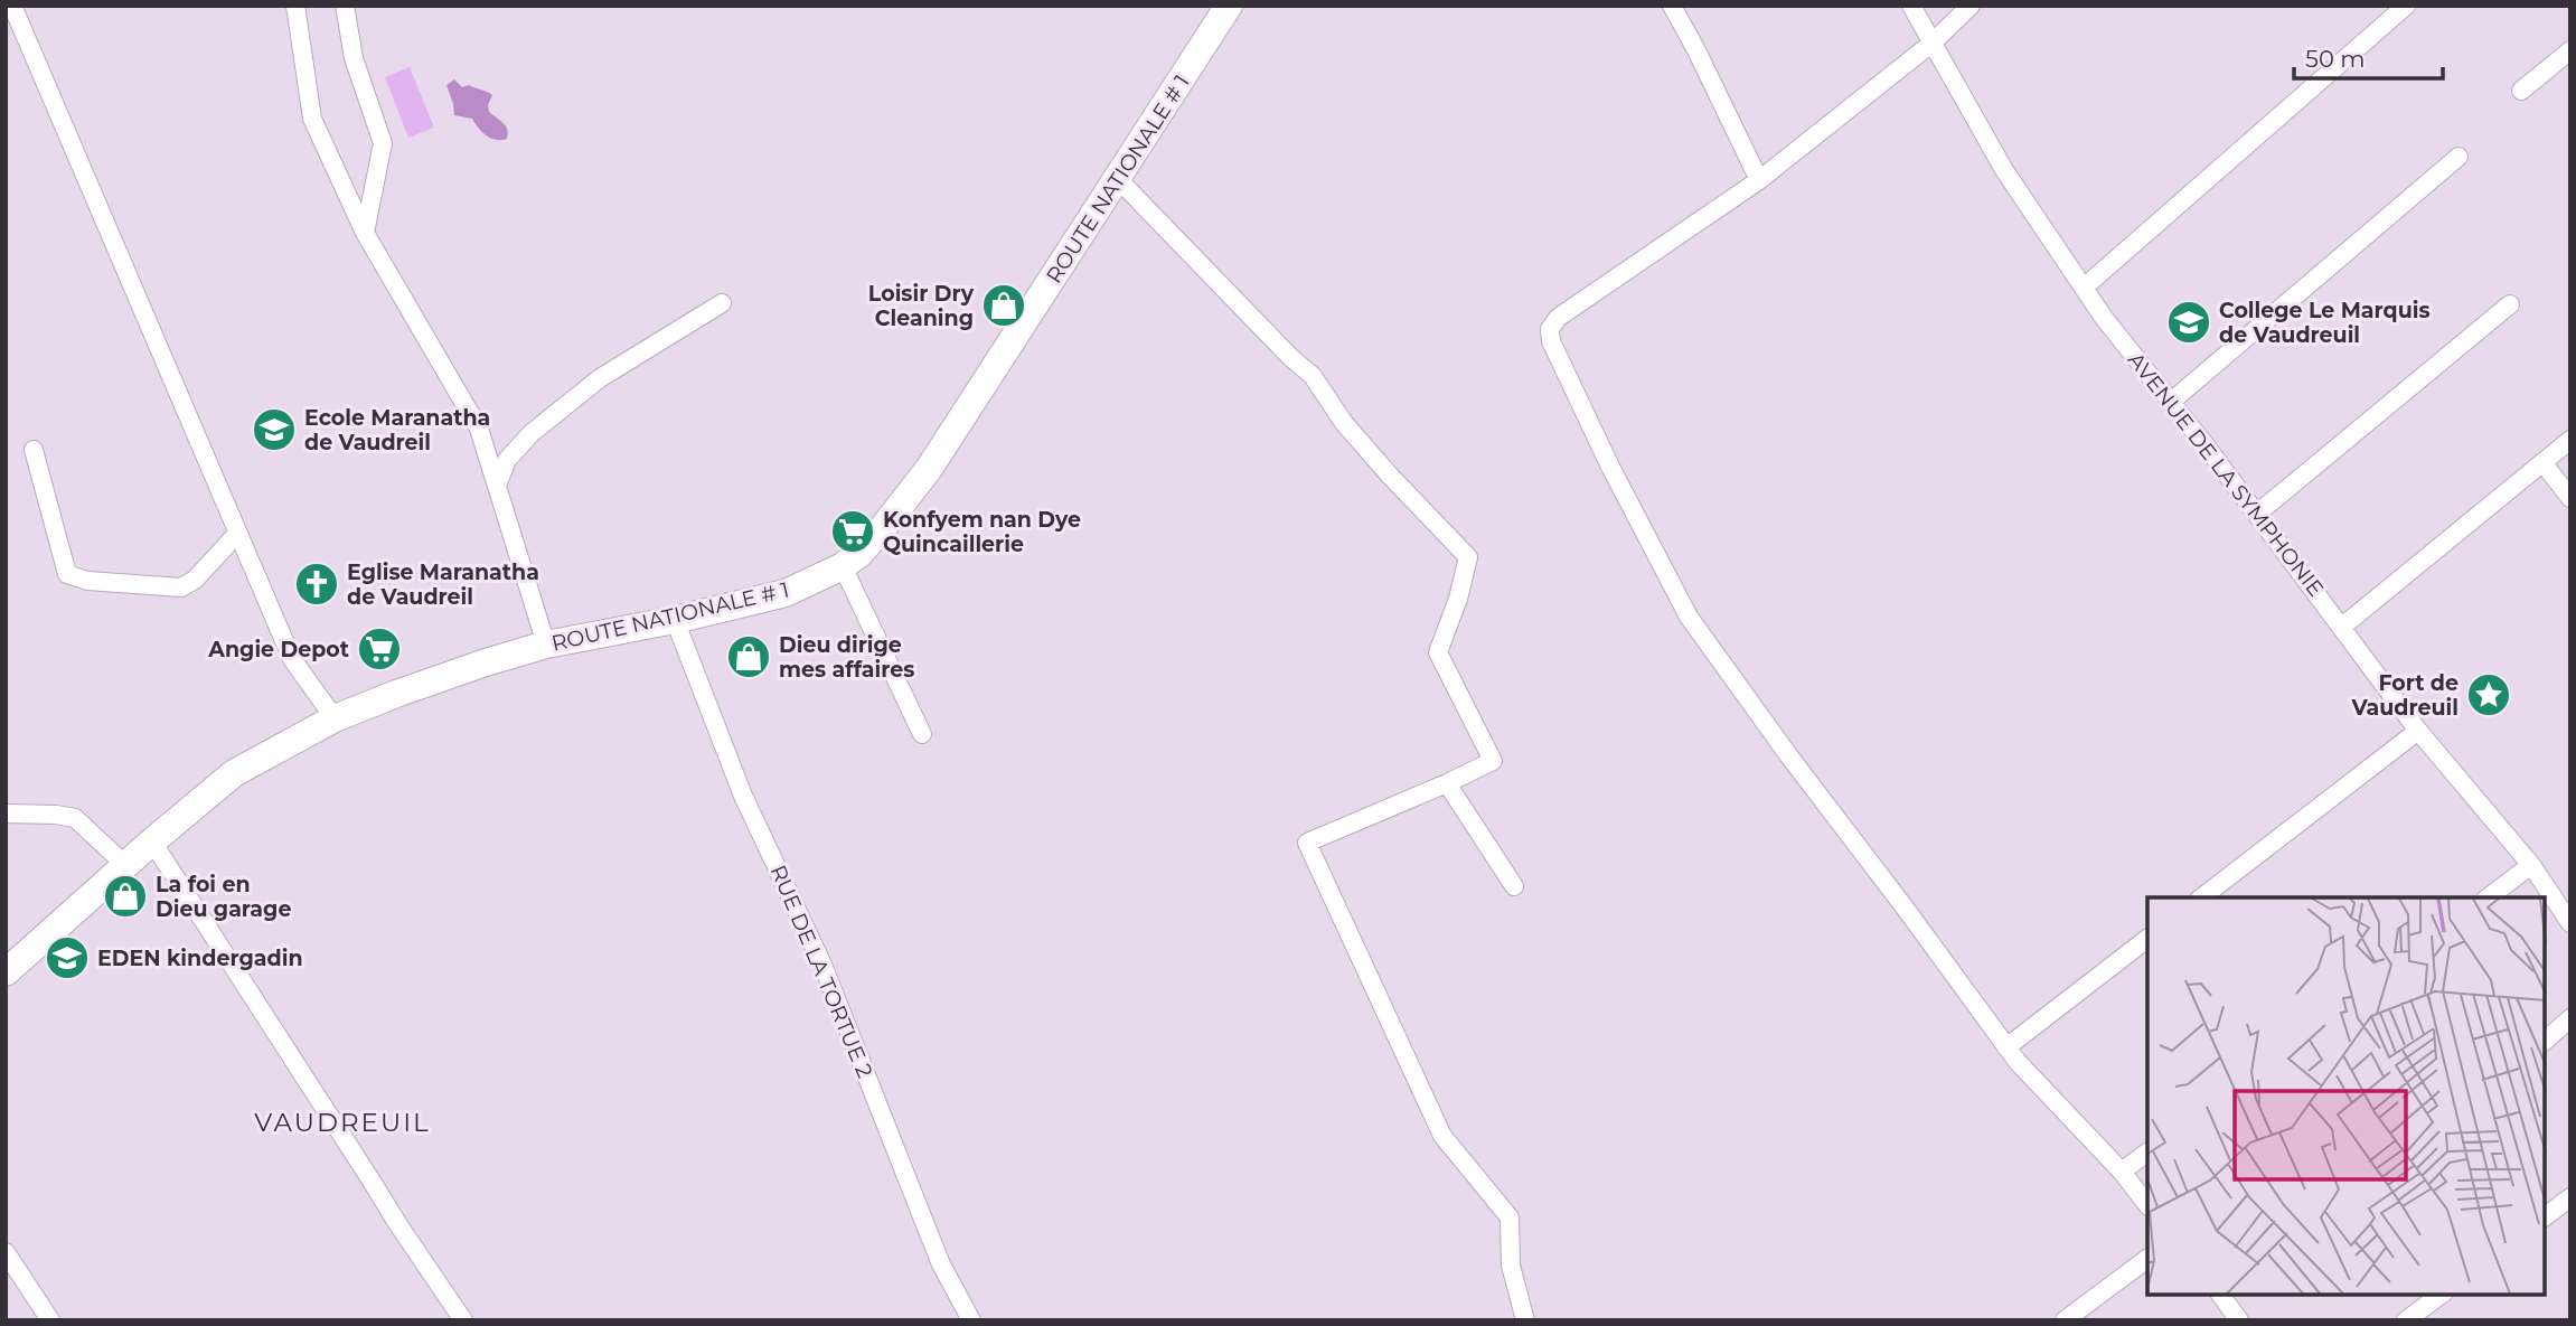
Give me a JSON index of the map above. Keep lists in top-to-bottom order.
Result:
{
  "streets": {
    "main road": ["ROUTE NATIONALE # 1"],
    "street": ["AVENUE DE LA SYMPHONIE", "RUE DE LA TORTUE 2"]
  },
  "crossings": [
    ["ROUTE NATIONALE # 1", "RUE DE LA TORTUE 2"]
  ],
  "districts": ["VAUDREUIL"],
  "places": {
    "shop": ["Loisir Dry Cleaning", "Dieu dirige mes affaires", "La foi en Dieu garage"],
    "school or university": ["College Le Marquis de Vaudreuil", "Ecole Maranatha de Vaudreil", "EDEN kindergadin"],
    "supermarket": ["Konfyem nan Dye Quincaillerie", "Angie Depot"],
    "church": ["Eglise Maranatha de Vaudreil"],
    "place": ["Fort de Vaudreuil"]
  },
  "scale_bar": "50 m"
}
